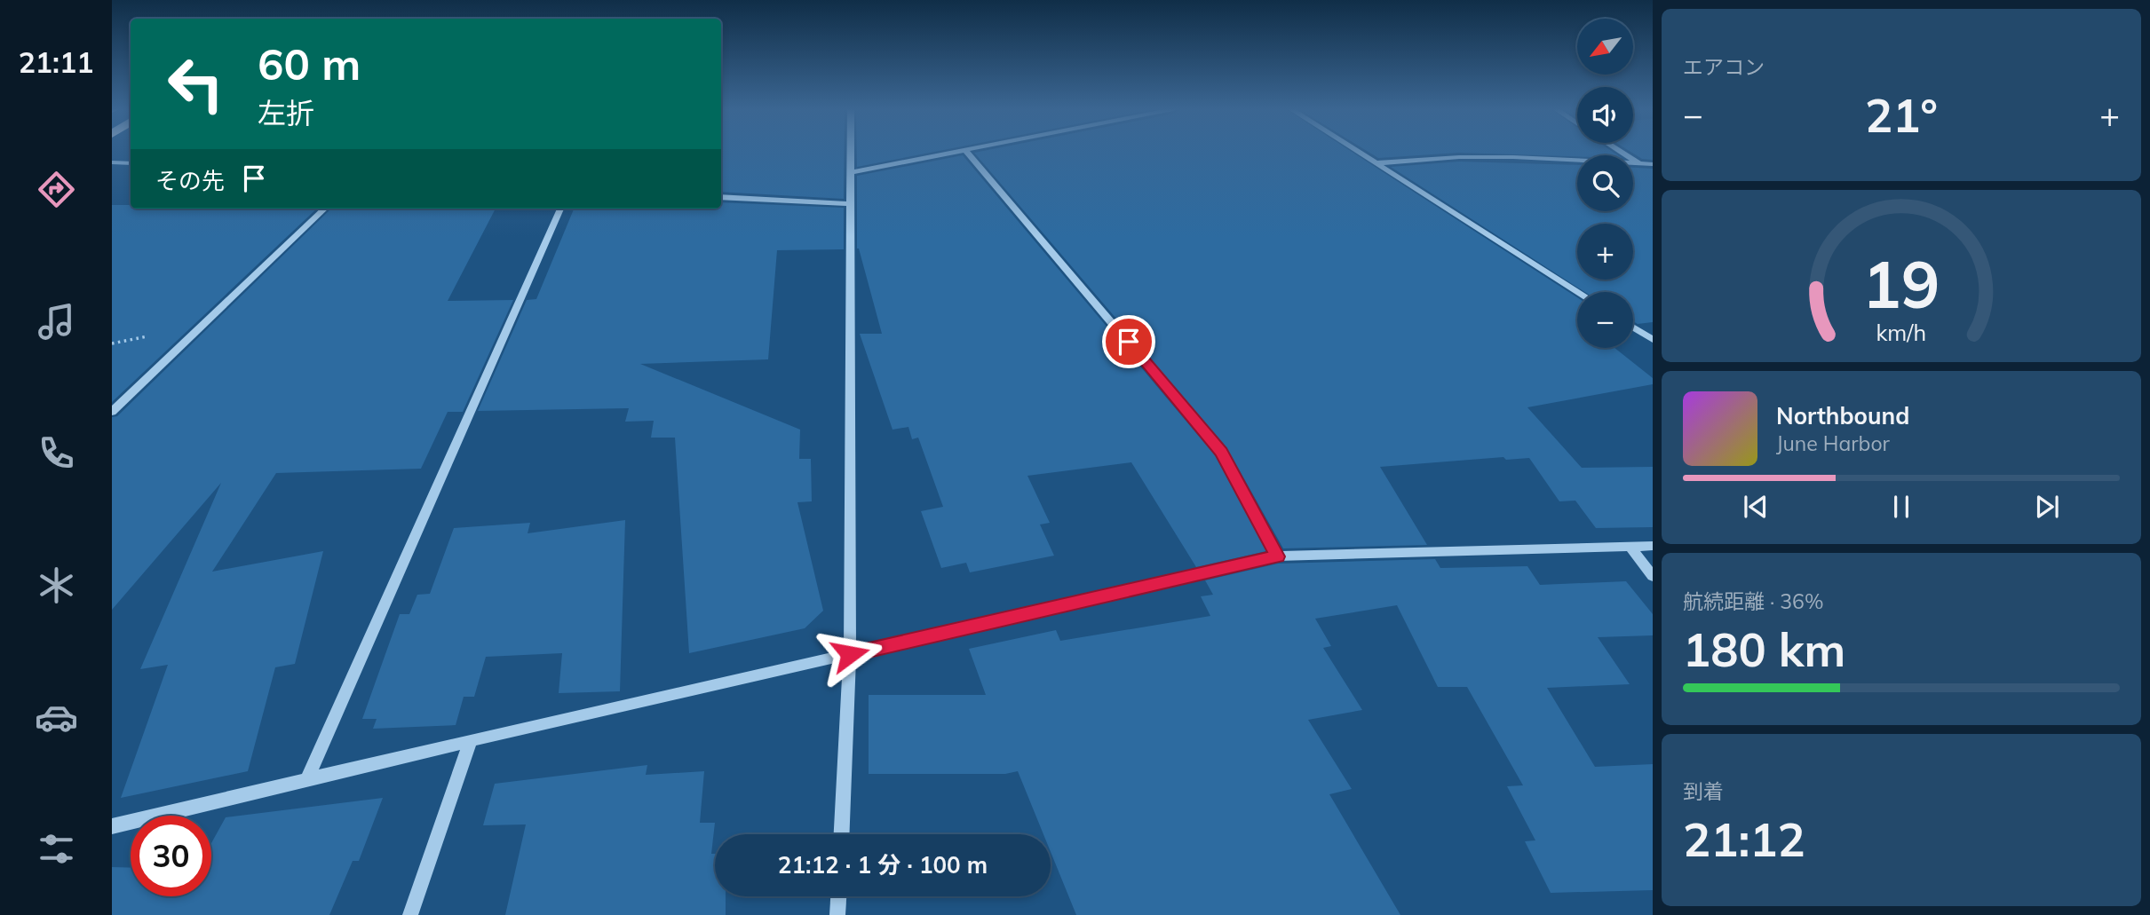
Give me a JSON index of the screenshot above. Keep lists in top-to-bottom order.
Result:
{
  "north": "bottom left",
  "page": {
    "tabs": "21:11",
    "tile": [
      "エアコン",
      ["航続距離 · 36%", "180 km"],
      ["到着", "21:12"]
    ],
    "map_buttons": ["+", "−"],
    "turn": ["60 m", "左折"],
    "heat": ["−", "21°", "+"],
    "then": "その先",
    "song": ["Northbound", "June Harbor"],
    "limit": "30",
    "trip": "21:12 · 1 分 · 100 m",
    "gauge": ["19", "km/h"]
  }
}
